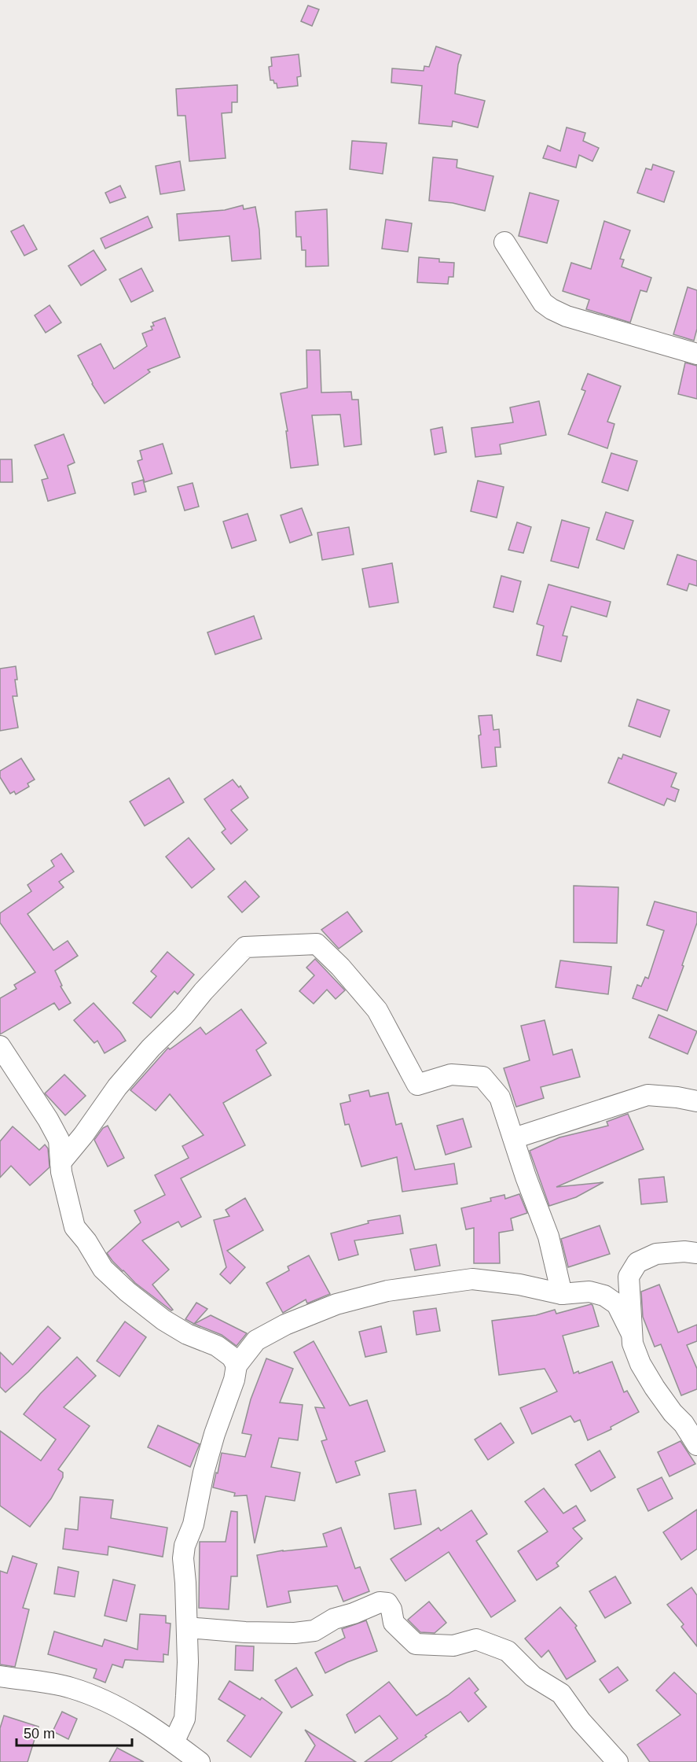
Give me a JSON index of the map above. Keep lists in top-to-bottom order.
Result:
{
  "scale_bar": "50 m"
}
